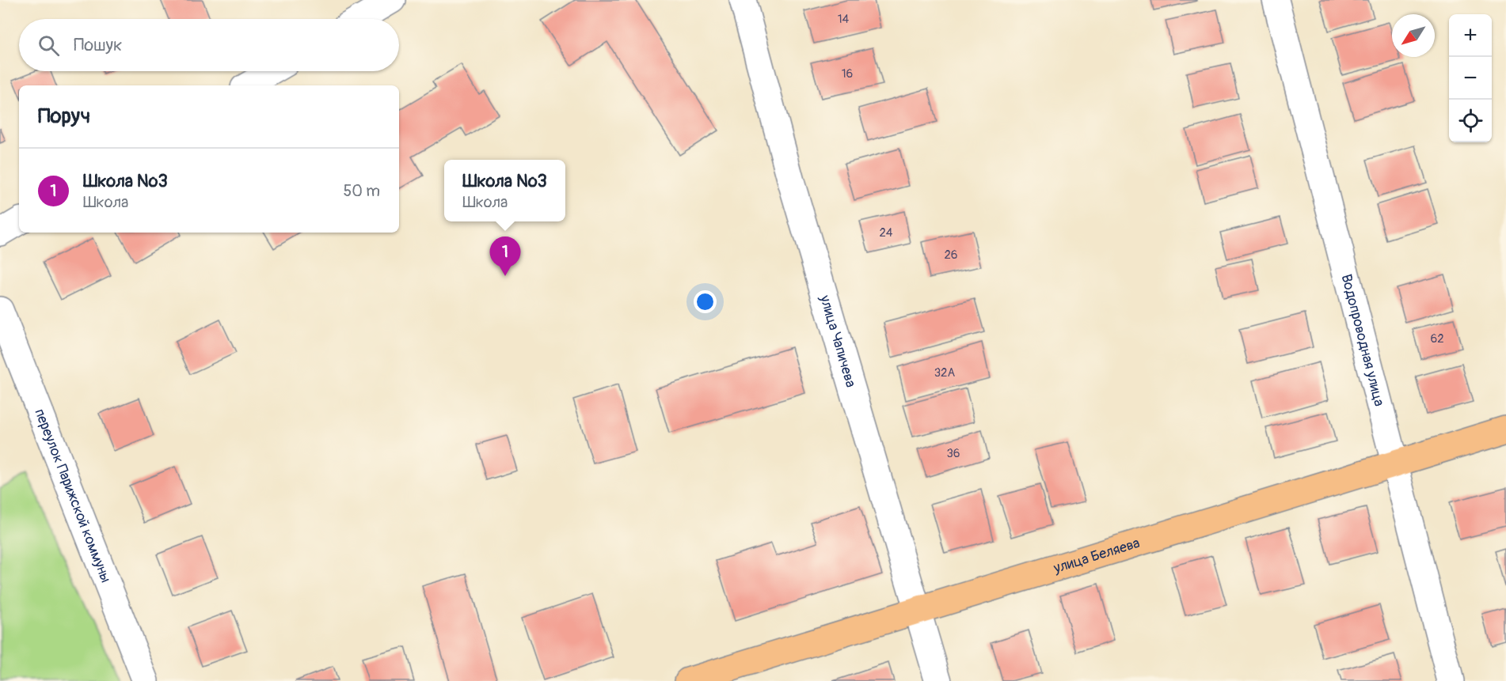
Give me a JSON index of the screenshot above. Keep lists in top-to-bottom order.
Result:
{
  "streets": {
    "main road": ["улица Беляева"],
    "street": ["Водопроводная улица", "улица Чапичева", "переулок Парижской коммуны"]
  },
  "crossings": [
    ["Водопроводная улица", "улица Беляева"],
    ["улица Чапичева", "улица Беляева"]
  ],
  "house_numbers": [
    "14",
    "16",
    "24",
    "26",
    "62",
    "32А",
    "36"
  ],
  "north": "bottom left",
  "page": {
    "map_buttons": ["+", "−"],
    "search": "Пошук",
    "heading": "Поруч",
    "list": [
      {
        "mark": "1",
        "name": "Школа №3",
        "note": "Школа",
        "value": "50 m"
      }
    ],
    "popup": ["Школа №3", "Школа"],
    "pins": "1"
  }
}
